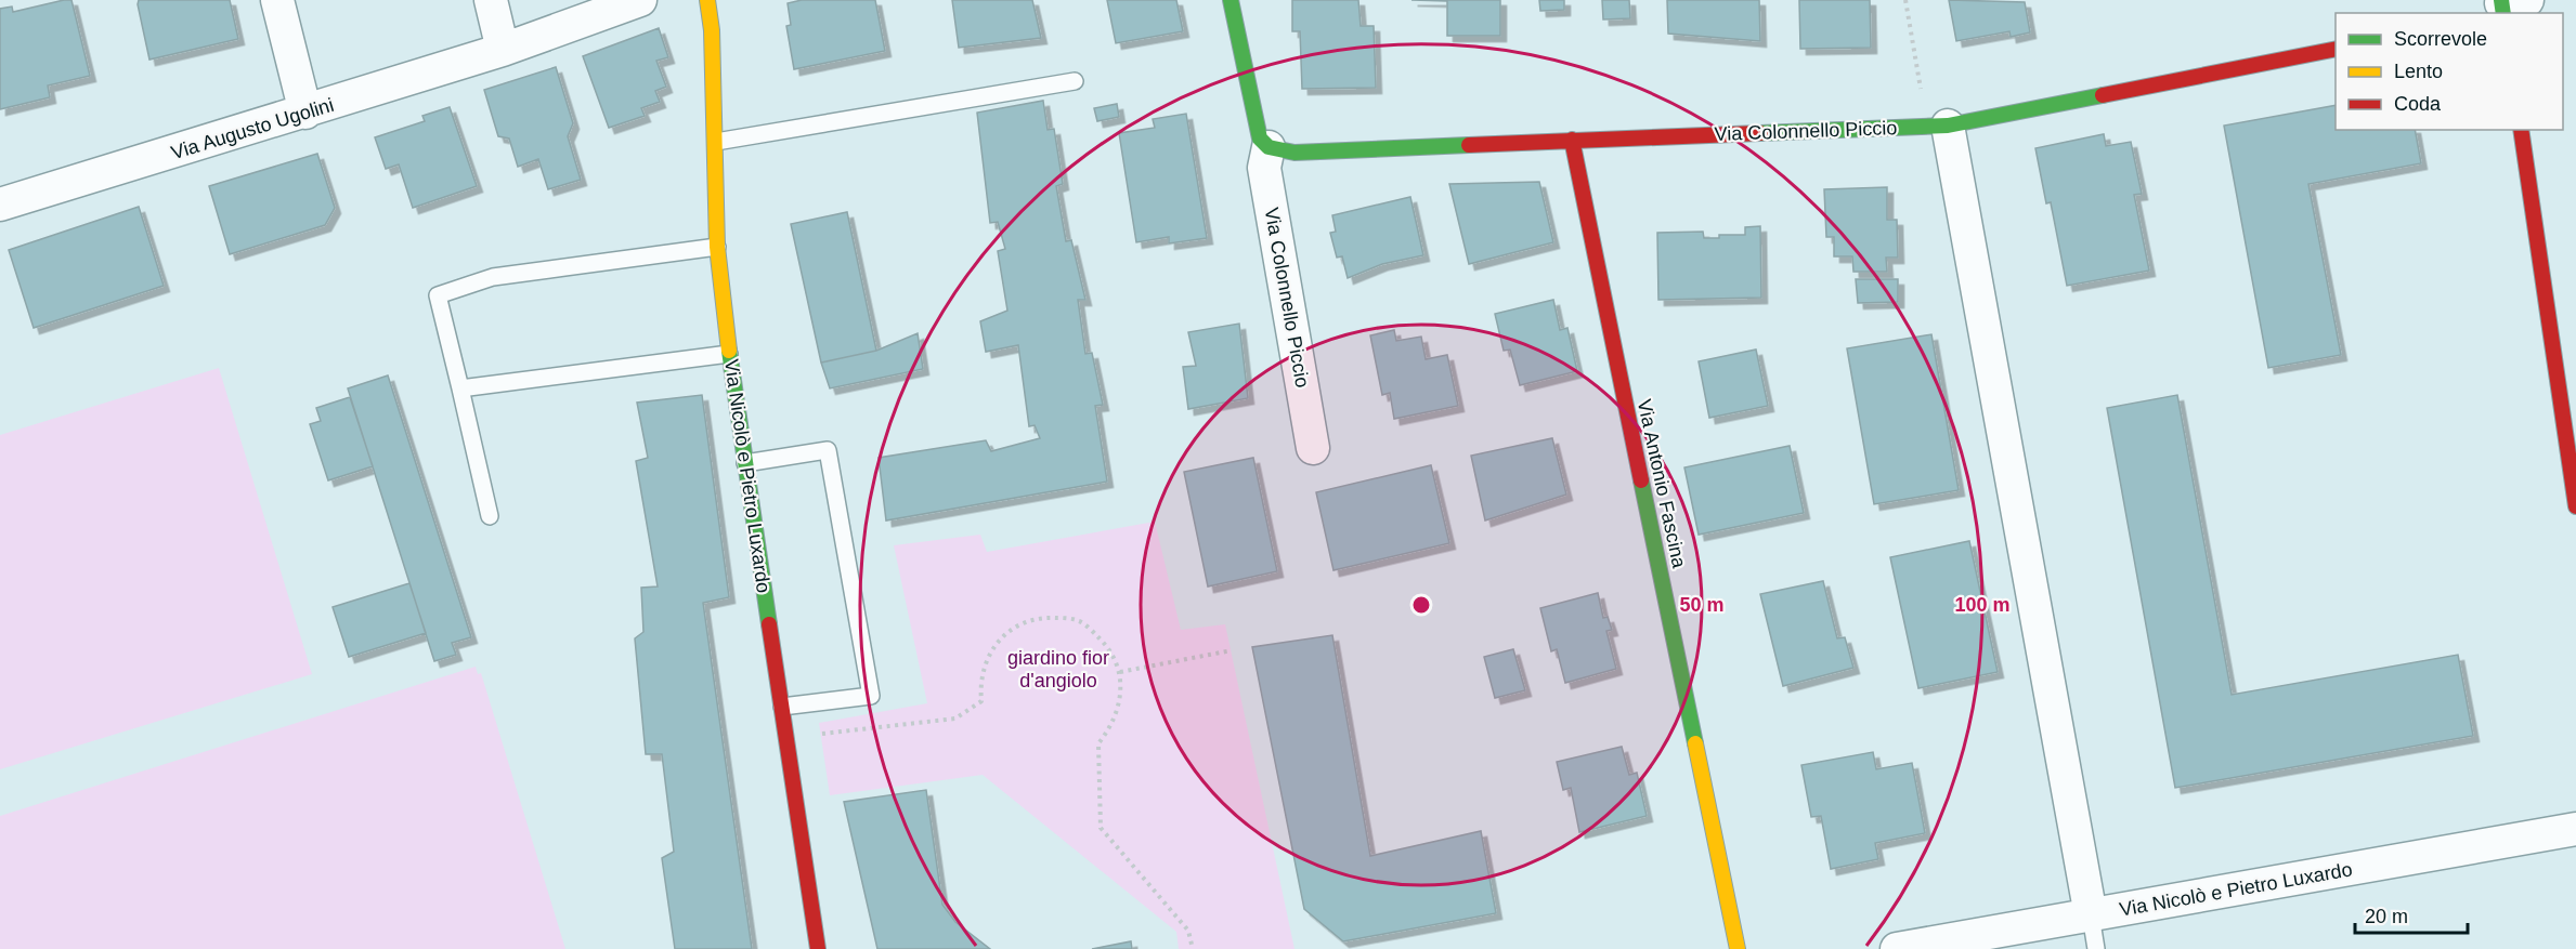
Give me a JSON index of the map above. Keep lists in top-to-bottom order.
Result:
{
  "streets": {
    "street": [
      "Via Augusto Ugolini",
      "Via Colonnello Piccio",
      "Via Nicolò e Pietro Luxardo",
      "Via Antonio Fascina"
    ]
  },
  "crossings": [
    ["Via Colonnello Piccio", "Via Antonio Fascina"]
  ],
  "parks": ["giardino fior d'angiolo"],
  "legend": ["Scorrevole", "Lento", "Coda"],
  "scale_bar": "20 m",
  "rings": ["50 m", "100 m"]
}
